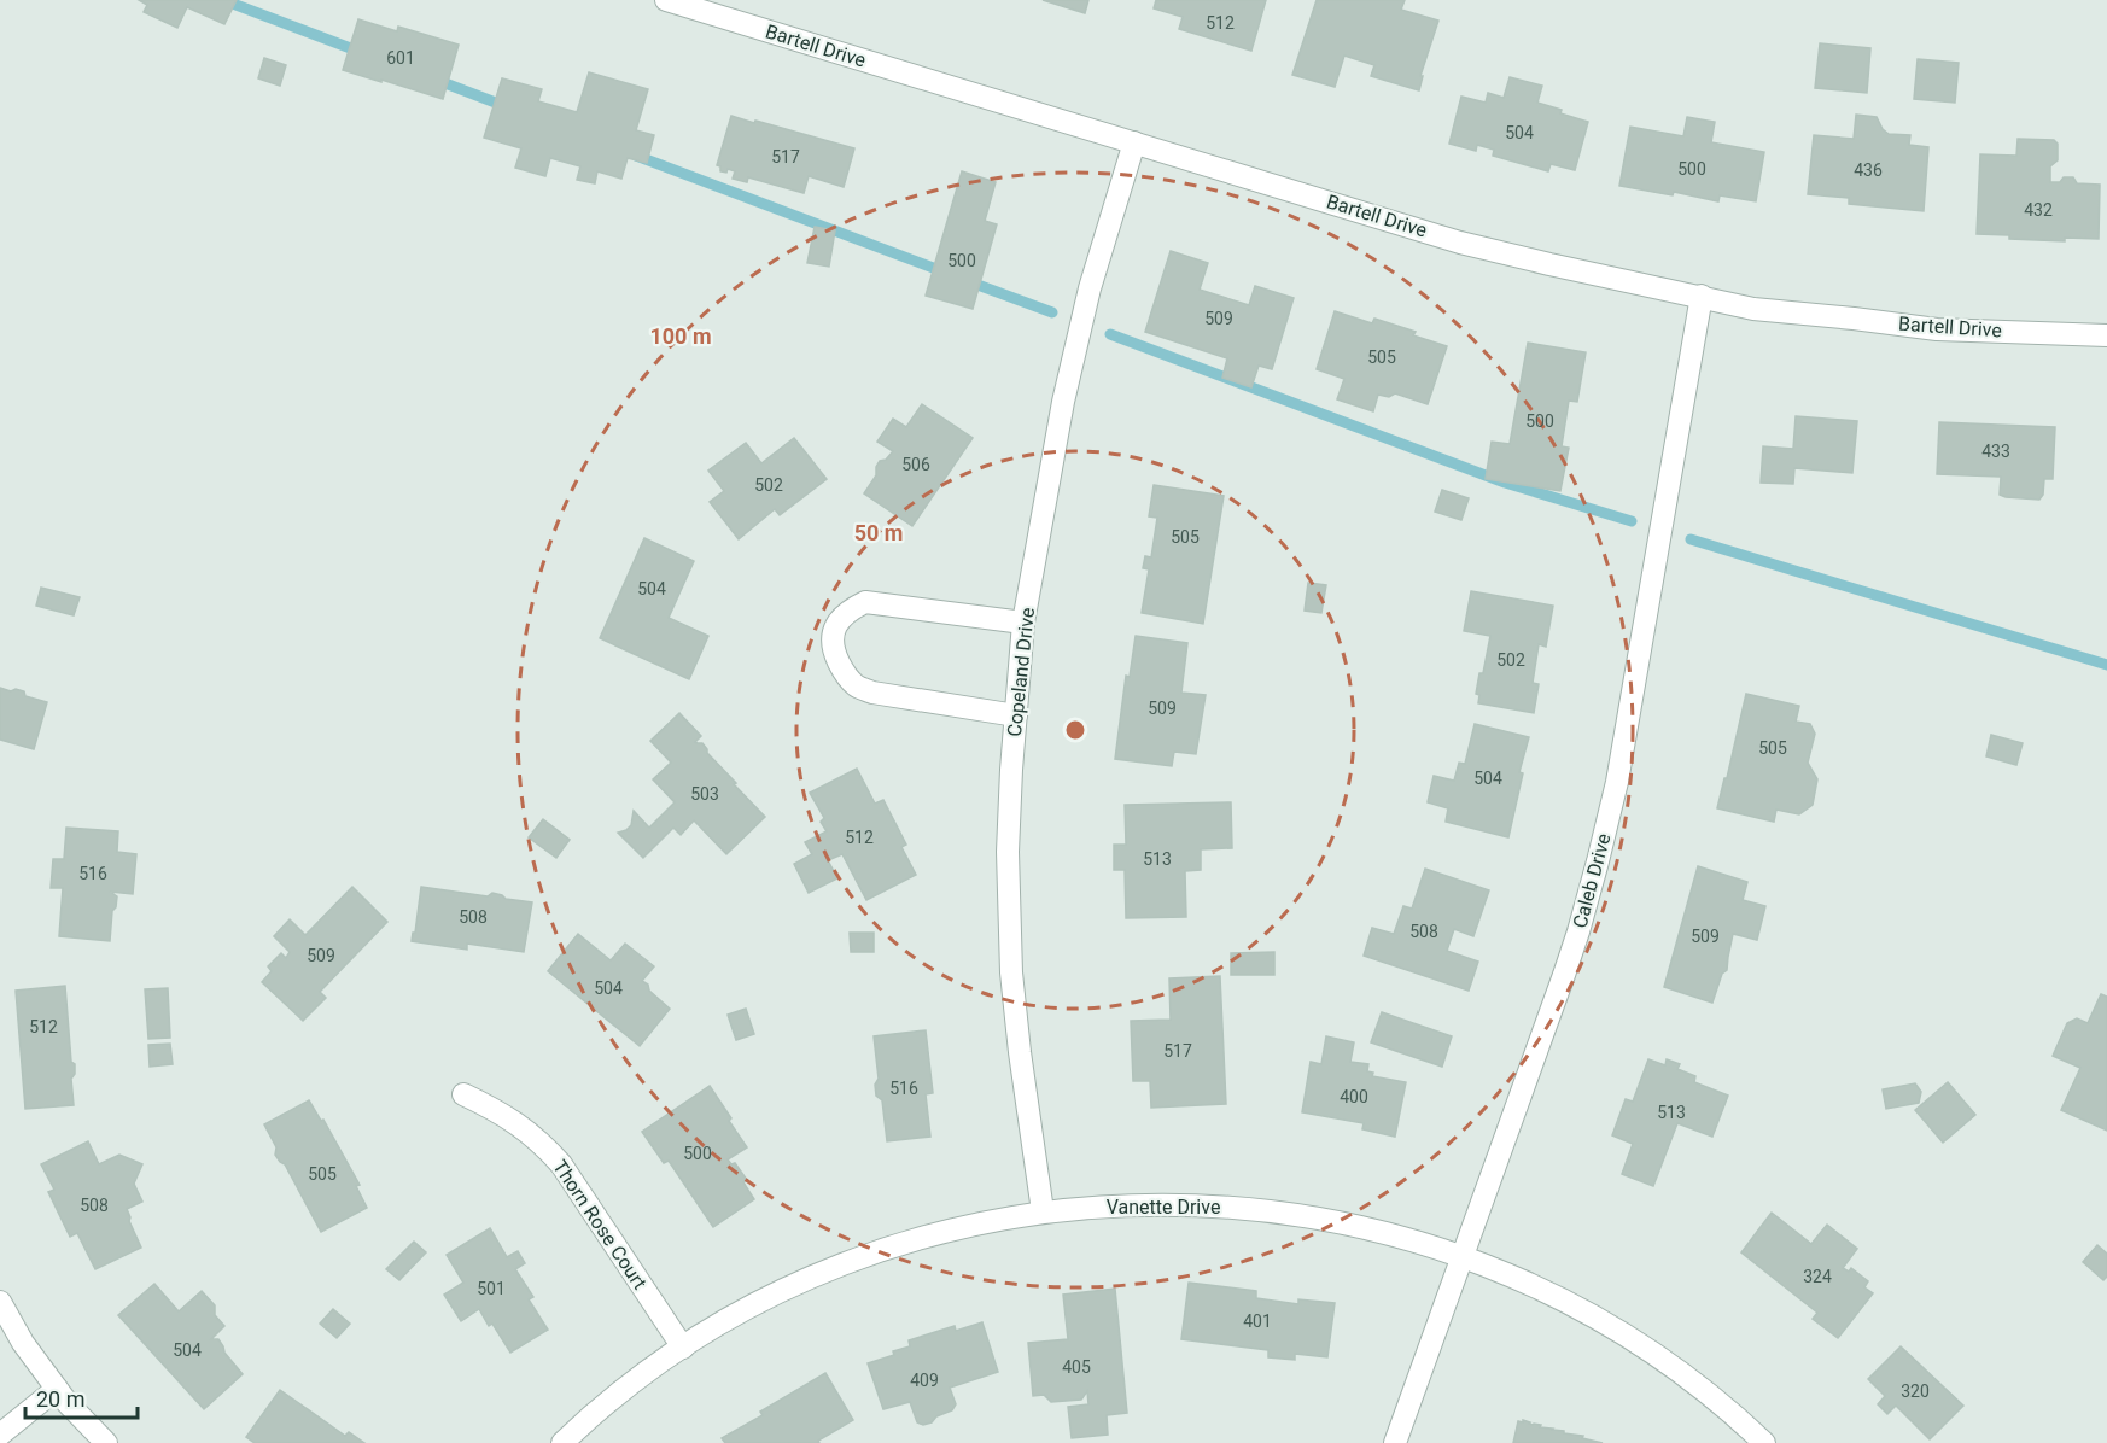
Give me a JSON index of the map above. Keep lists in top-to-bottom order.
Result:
{
  "streets": {
    "street": [
      "Bartell Drive",
      "Copeland Drive",
      "Caleb Drive",
      "Vanette Drive",
      "Thorn Rose Court"
    ]
  },
  "crossings": [
    ["Bartell Drive", "Copeland Drive"],
    ["Bartell Drive", "Caleb Drive"],
    ["Copeland Drive", "Vanette Drive"],
    ["Caleb Drive", "Vanette Drive"],
    ["Vanette Drive", "Thorn Rose Court"]
  ],
  "house_numbers": [
    "512",
    "601",
    "504",
    "517",
    "500",
    "436",
    "432",
    "500",
    "509",
    "505",
    "500",
    "433",
    "506",
    "502",
    "505",
    "504",
    "502",
    "509",
    "505",
    "504",
    "503",
    "512",
    "513",
    "516",
    "508",
    "508",
    "509",
    "509",
    "504",
    "512",
    "517",
    "516",
    "400",
    "513",
    "500",
    "505",
    "508",
    "324",
    "501",
    "401",
    "504",
    "405",
    "409",
    "320"
  ],
  "scale_bar": "20 m",
  "rings": ["100 m", "50 m"]
}
